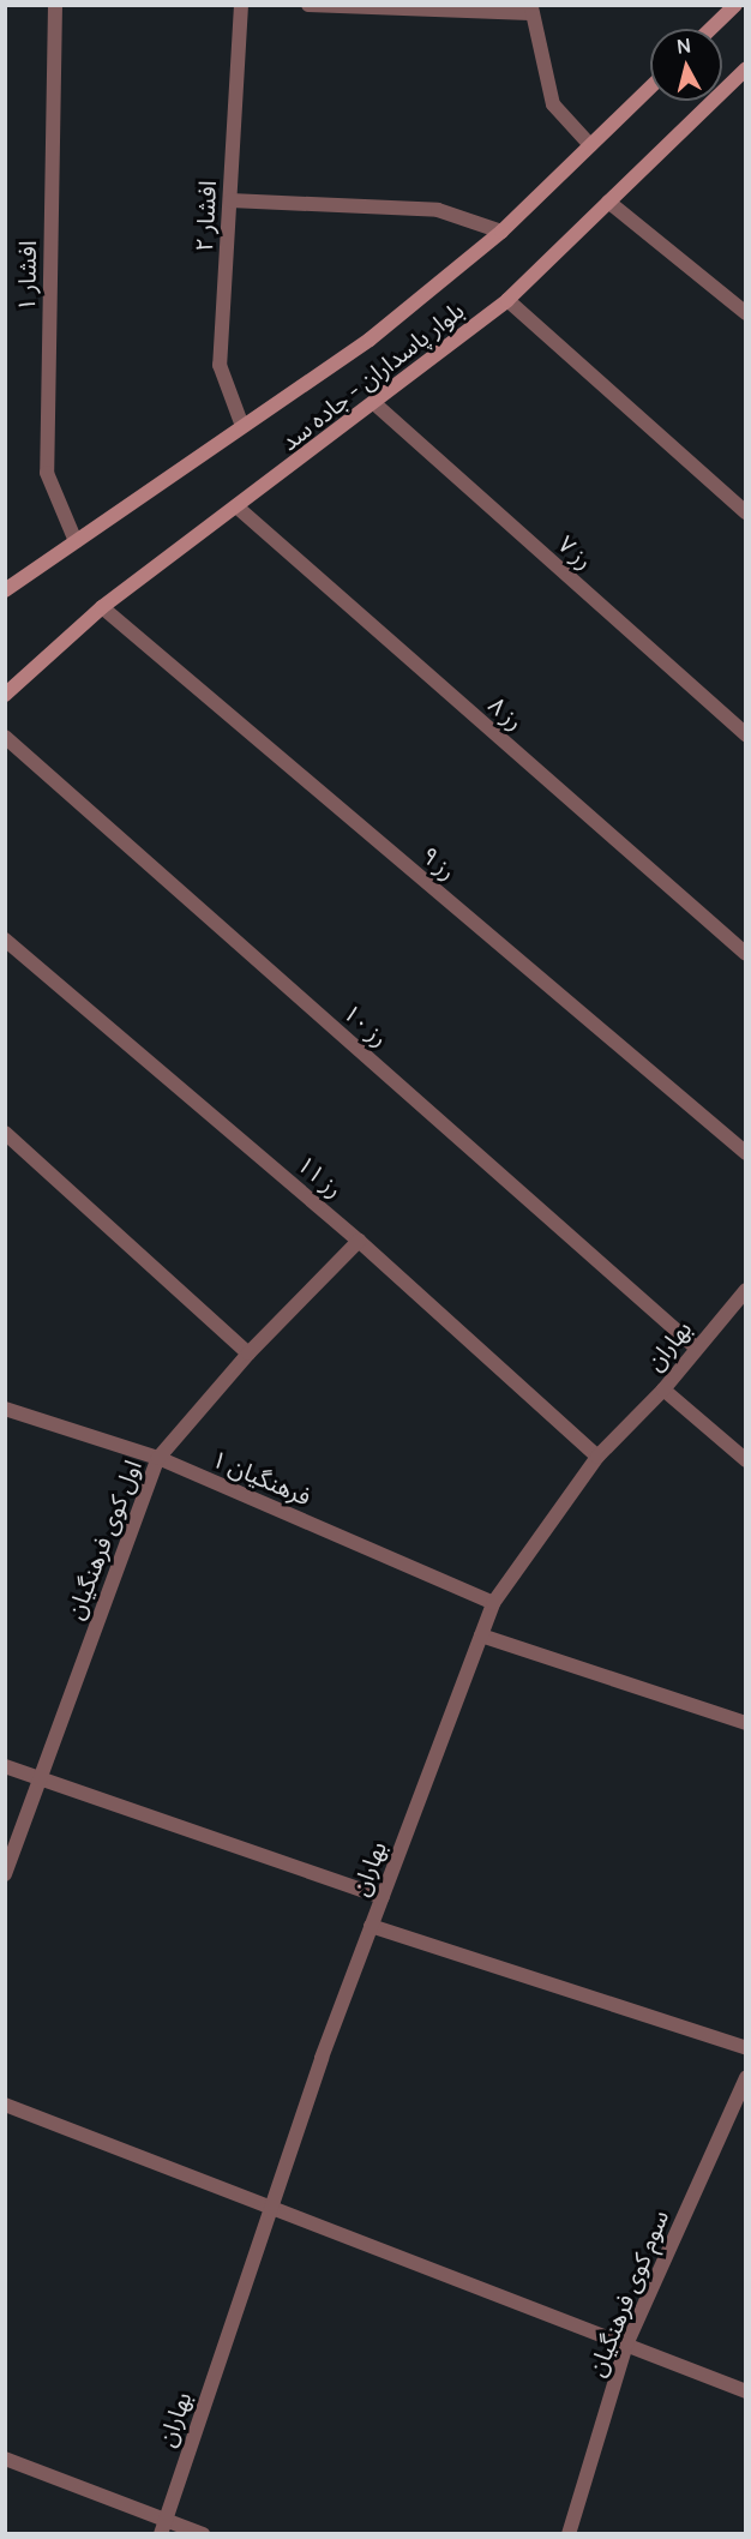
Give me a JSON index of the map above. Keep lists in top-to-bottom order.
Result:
{
  "streets": {
    "main road": ["بلوار پاسداران - جاده سد"],
    "street": [
      "افشار ۲",
      "افشار ۱",
      "رز ۷",
      "رز ۸",
      "رز ۹",
      "رز ۱۰",
      "رز ۱۱",
      "بهاران",
      "فرهنگیان ۱",
      "اول کوی فرهنگیان",
      "سوم کوی فرهنگیان"
    ]
  },
  "crossings": [
    ["افشار ۲", "بلوار پاسداران - جاده سد"],
    ["افشار ۱", "بلوار پاسداران - جاده سد"],
    ["بلوار پاسداران - جاده سد", "رز ۷"],
    ["بلوار پاسداران - جاده سد", "رز ۸"],
    ["بلوار پاسداران - جاده سد", "رز ۹"],
    ["رز ۱۰", "بهاران"],
    ["رز ۱۱", "بهاران"],
    ["رز ۱۱", "اول کوی فرهنگیان"],
    ["بهاران", "فرهنگیان ۱"],
    ["فرهنگیان ۱", "اول کوی فرهنگیان"]
  ],
  "north": "top"
}
